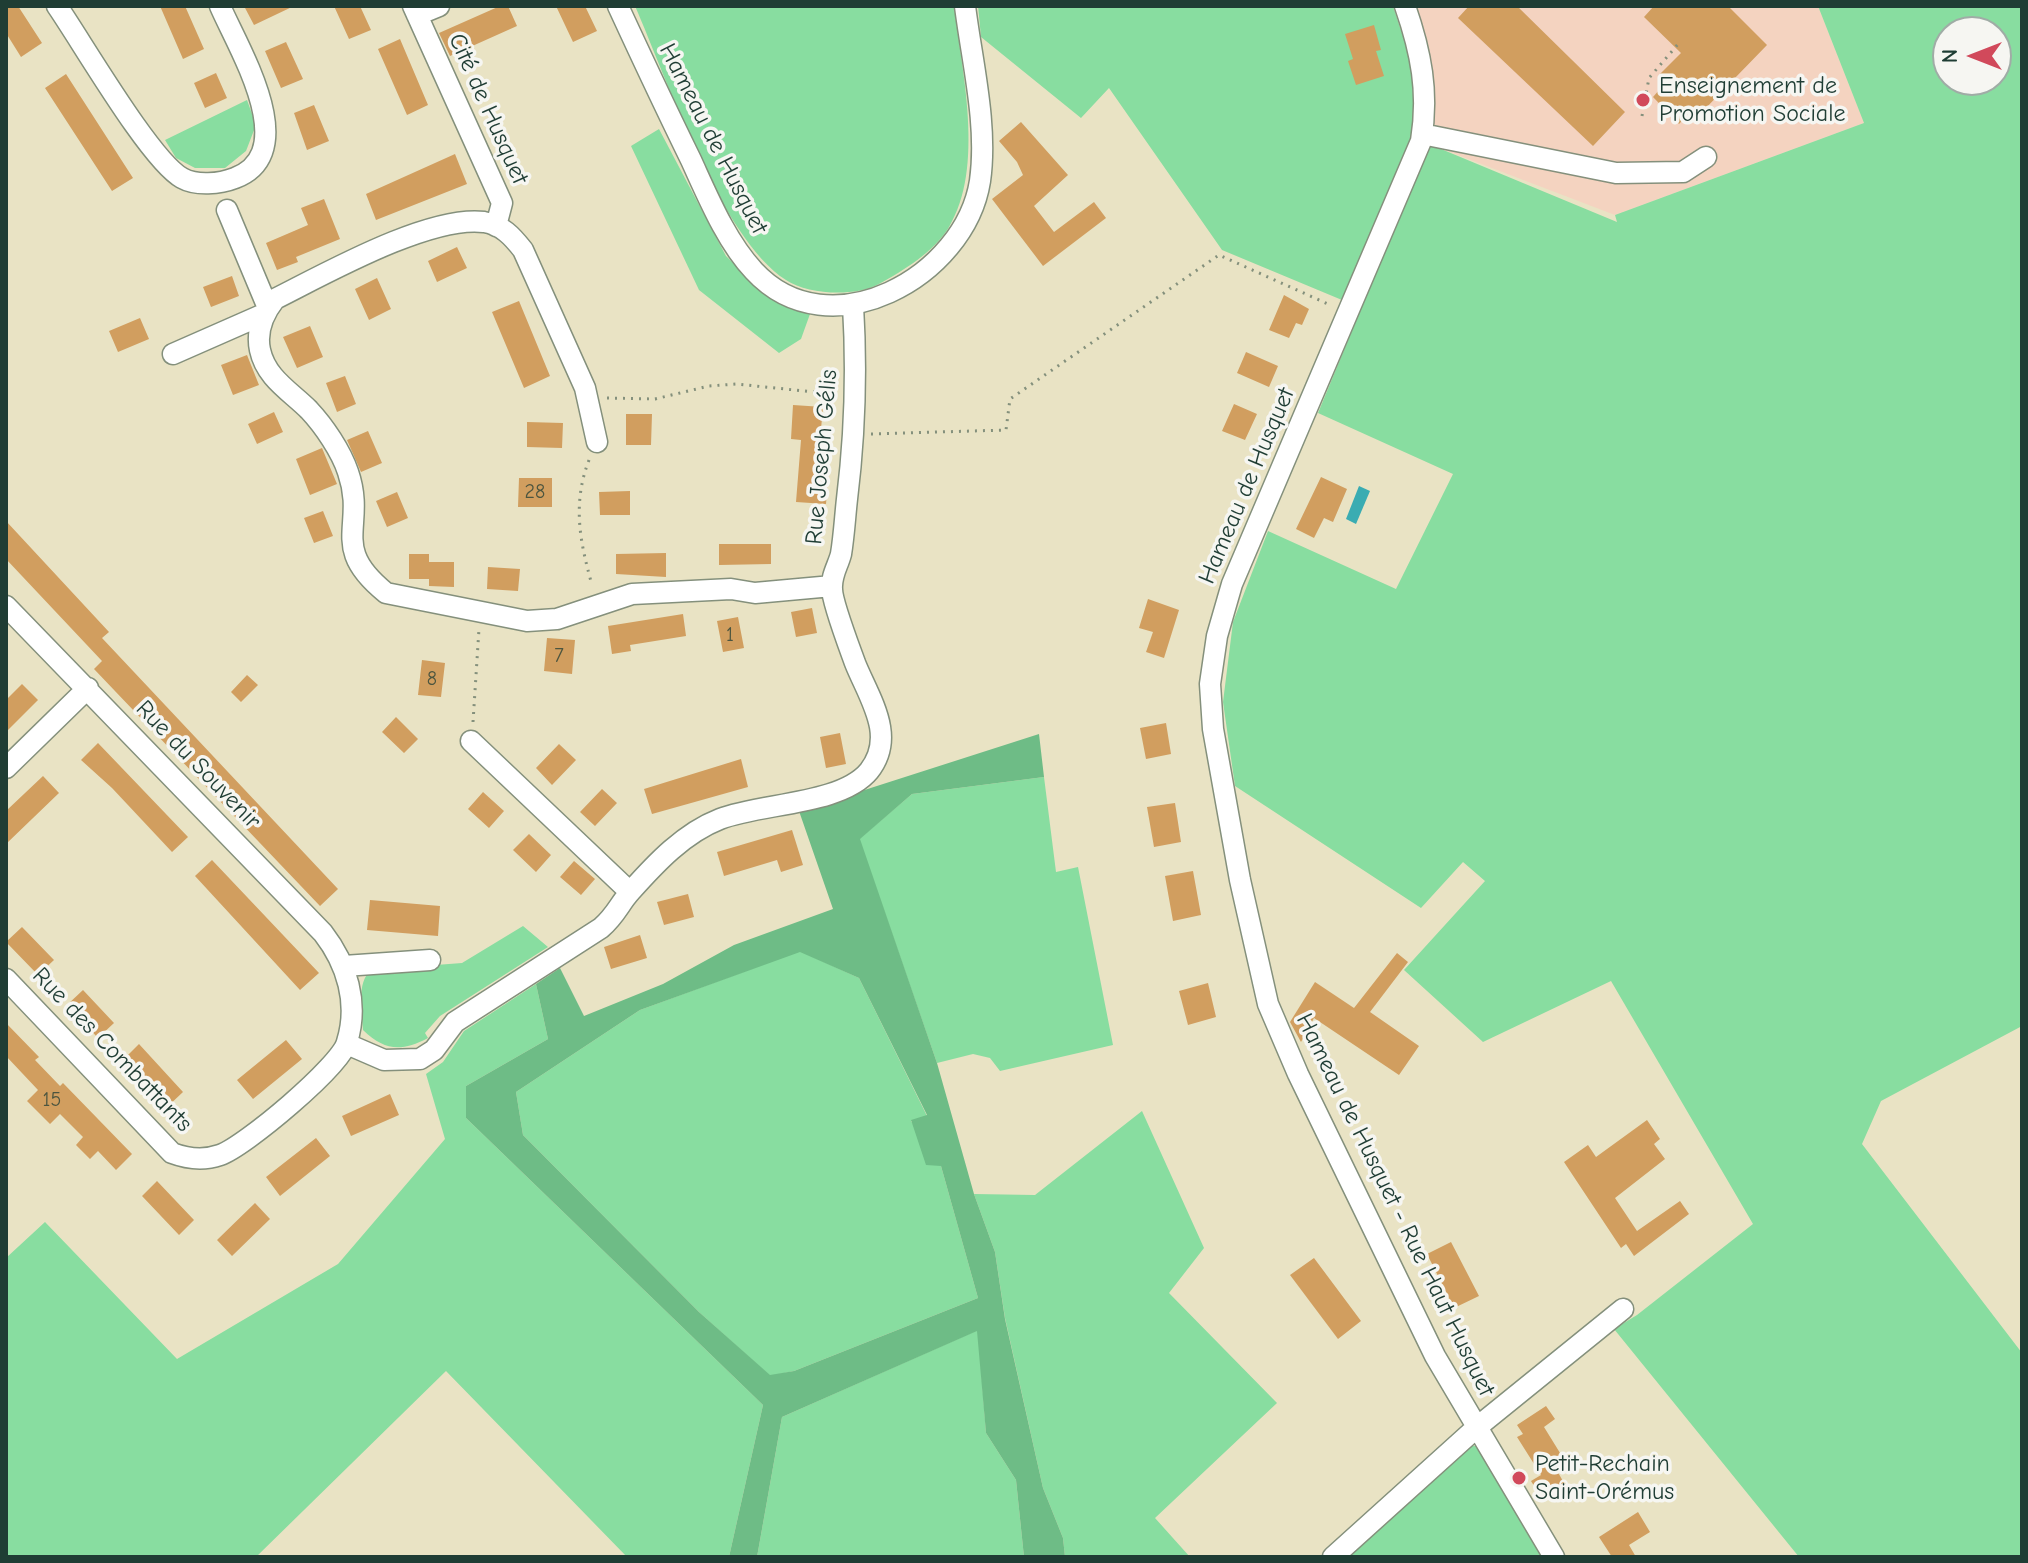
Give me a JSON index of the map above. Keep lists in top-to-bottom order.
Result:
{
  "streets": {
    "street": [
      "Cité de Husquet",
      "Hameau de Husquet",
      "Rue Joseph Gélis",
      "Rue du Souvenir",
      "Rue des Combattants",
      "Hameau de Husquet - Rue Haut Husquet"
    ]
  },
  "crossings": [
    ["Hameau de Husquet", "Rue Joseph Gélis"],
    ["Hameau de Husquet", "Hameau de Husquet - Rue Haut Husquet"],
    ["Rue Joseph Gélis", "Rue des Combattants"]
  ],
  "places": ["Enseignement de Promotion Sociale", "Petit-Rechain Saint-Orémus"],
  "house_numbers": [
    "28",
    "1",
    "7",
    "8",
    "15"
  ],
  "north": "left"
}
